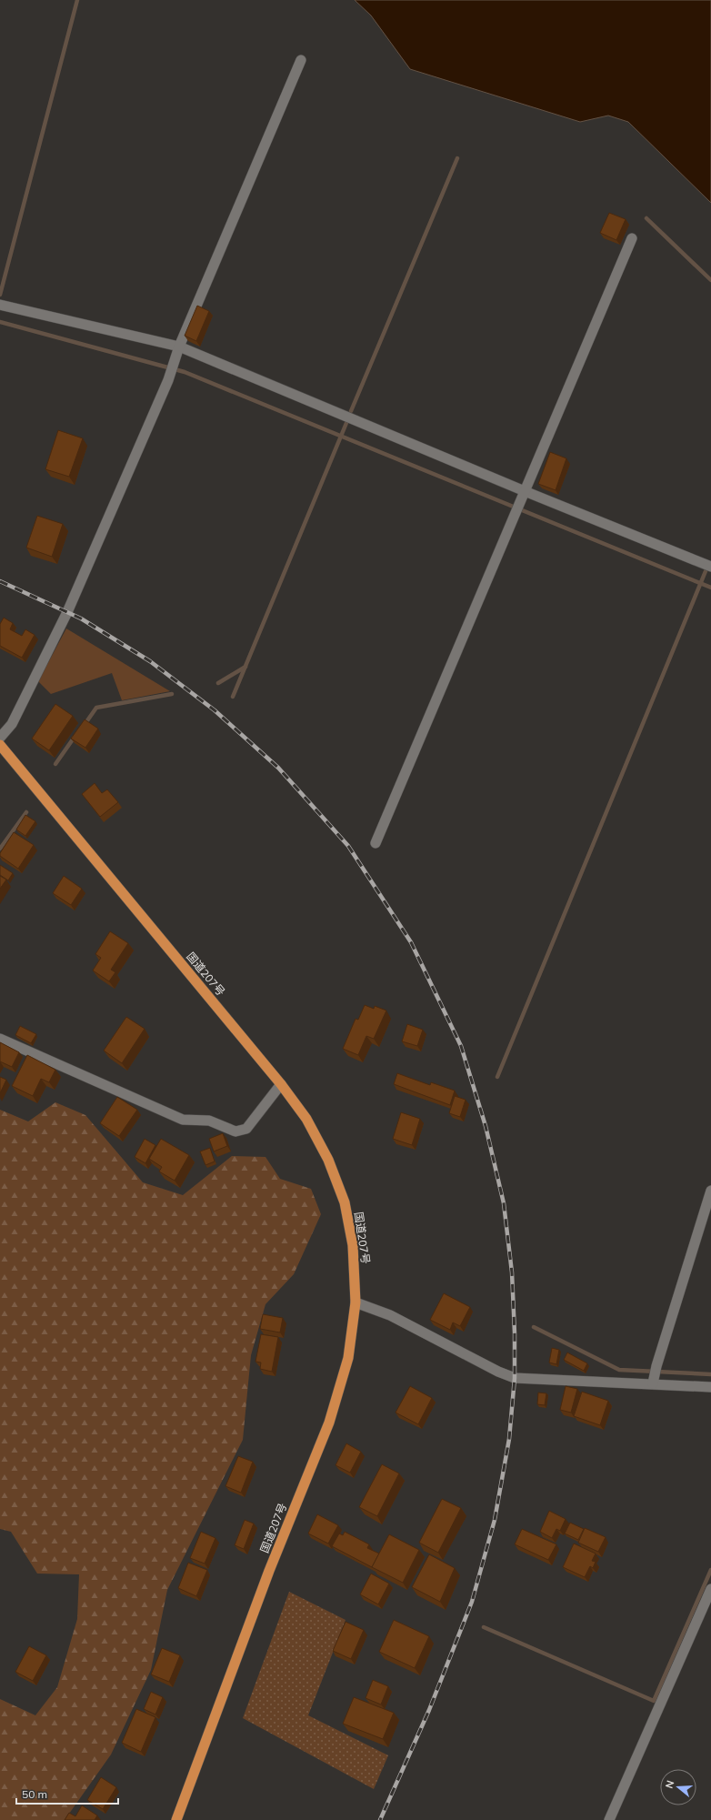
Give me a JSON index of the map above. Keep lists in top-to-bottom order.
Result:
{
  "streets": {
    "highway": ["国道207号"]
  },
  "scale_bar": "50 m",
  "north": "left"
}
